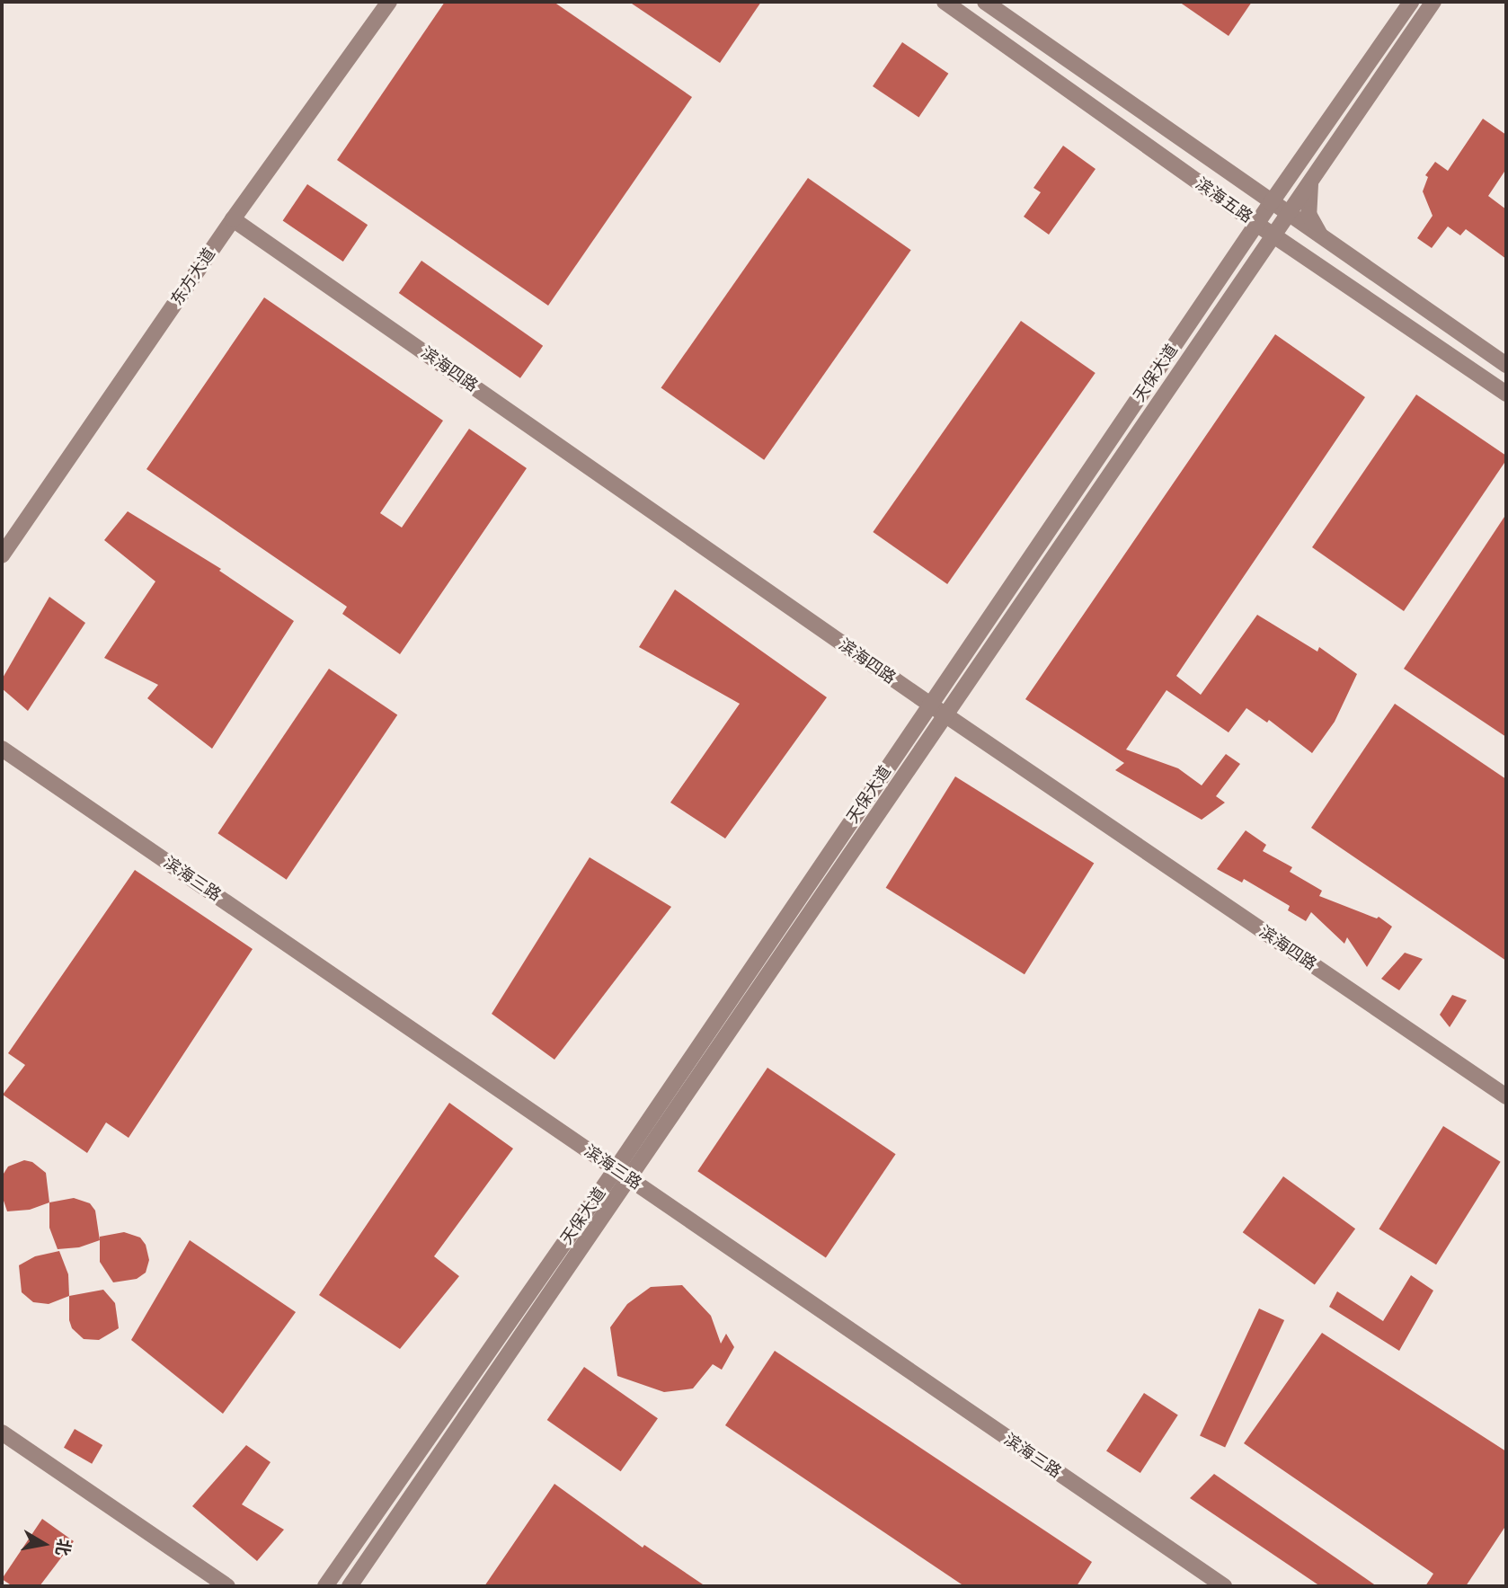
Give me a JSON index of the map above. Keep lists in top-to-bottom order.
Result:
{
  "streets": {
    "street": [
      "滨海五路",
      "东方大道",
      "滨海四路",
      "天保大道",
      "滨海三路"
    ]
  },
  "crossings": [
    ["滨海五路", "天保大道"],
    ["东方大道", "滨海四路"],
    ["滨海四路", "天保大道"],
    ["天保大道", "滨海三路"]
  ],
  "north": "right"
}
